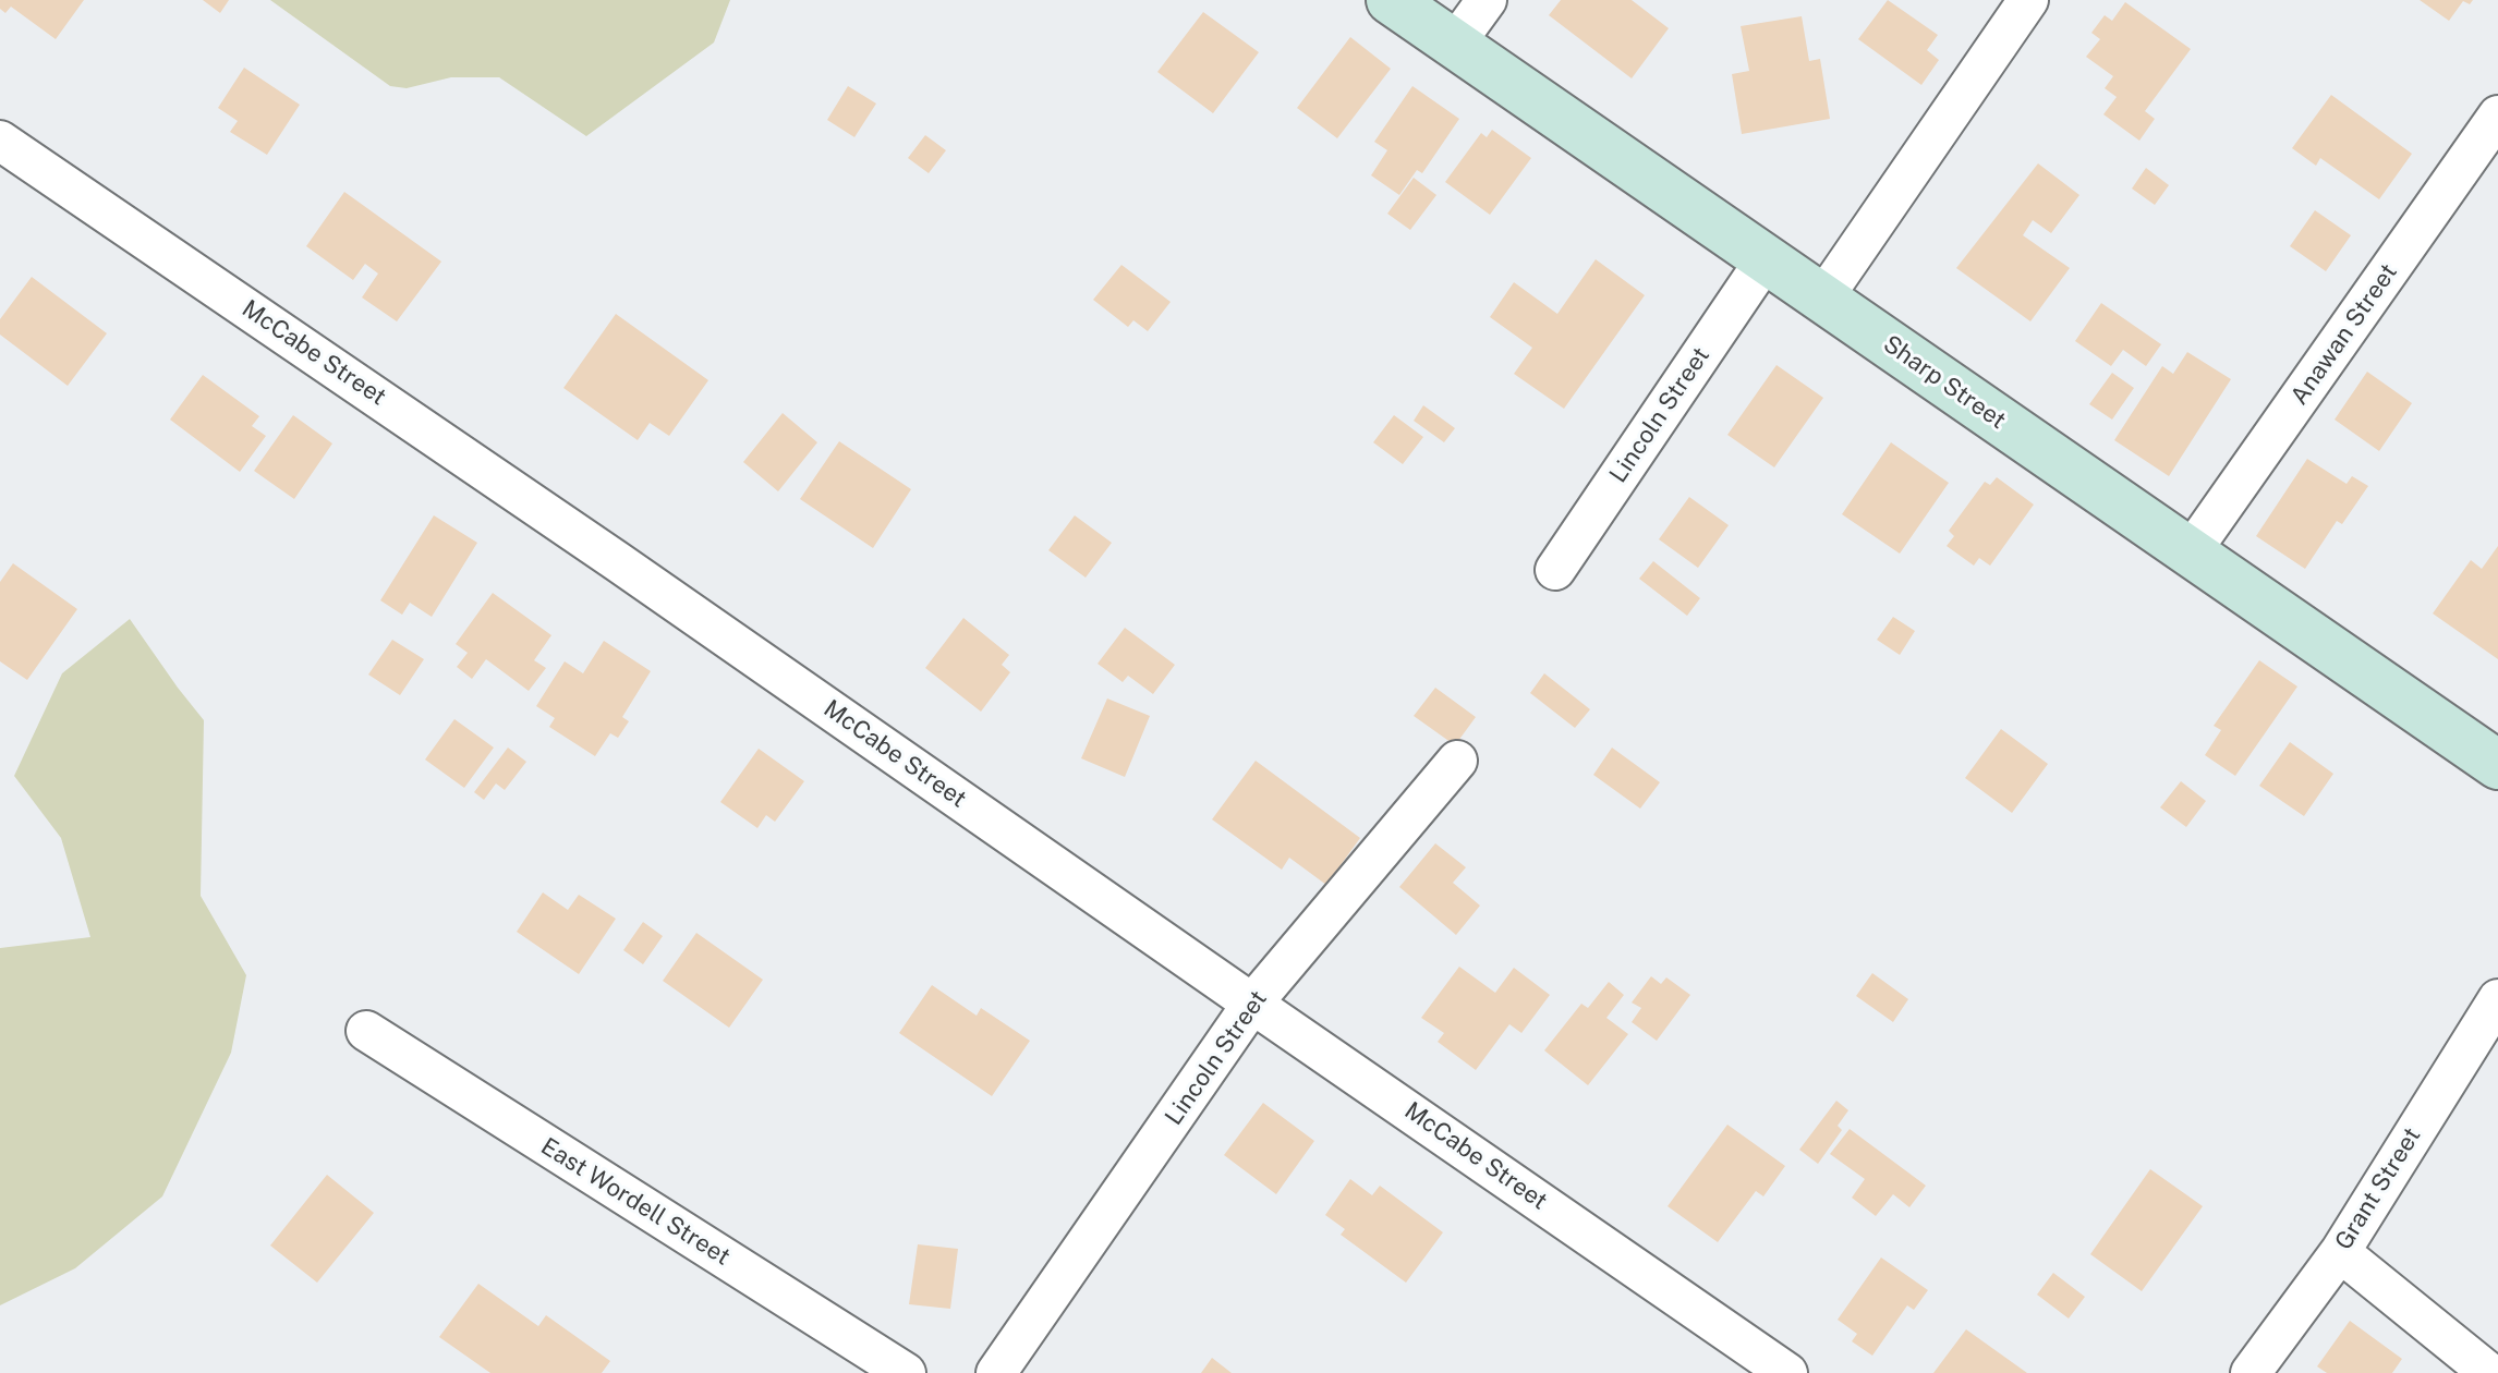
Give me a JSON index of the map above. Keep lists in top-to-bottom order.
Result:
{
  "streets": {
    "street": [
      "Anawan Street",
      "McCabe Street",
      "Sharp Street",
      "Lincoln Street",
      "Grant Street",
      "East Wordell Street"
    ]
  },
  "crossings": [
    ["Anawan Street", "Sharp Street"],
    ["McCabe Street", "Lincoln Street"],
    ["Sharp Street", "Lincoln Street"]
  ]
}
